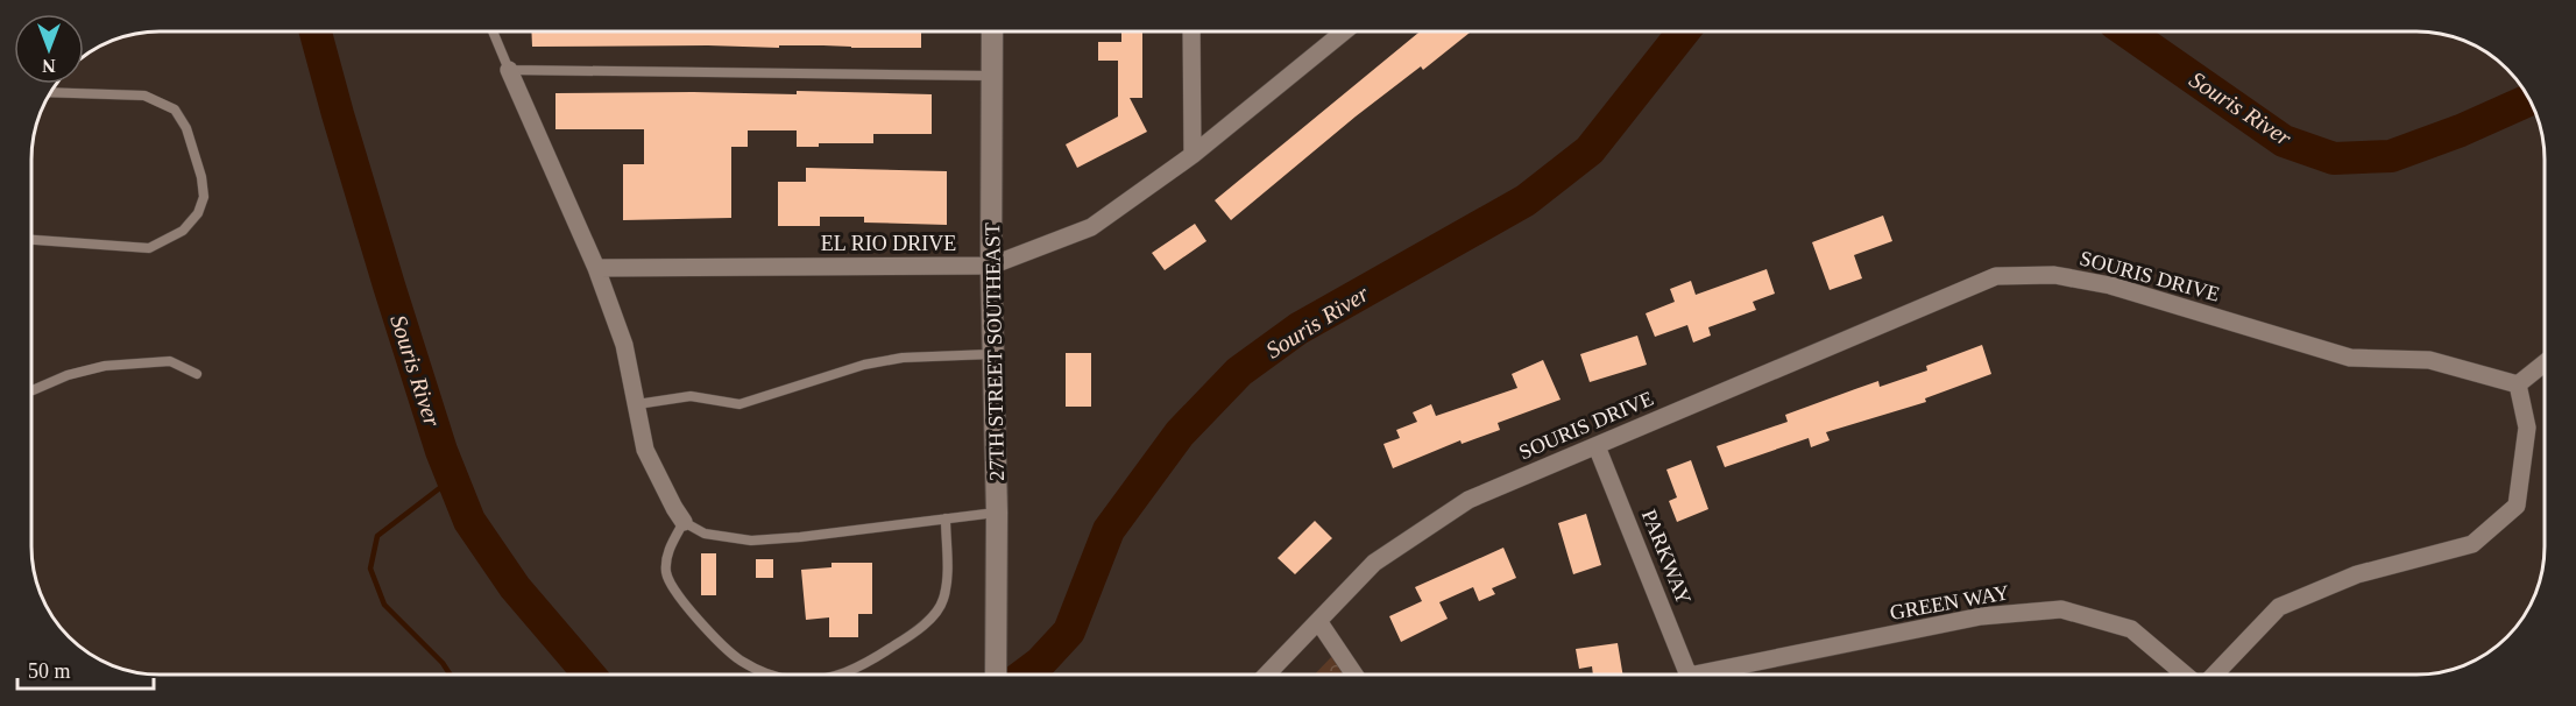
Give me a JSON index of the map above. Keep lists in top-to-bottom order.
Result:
{
  "streets": {
    "street": [
      "EL RIO DRIVE",
      "SOURIS DRIVE",
      "27TH STREET SOUTHEAST",
      "PARKWAY",
      "GREEN WAY"
    ]
  },
  "crossings": [
    ["EL RIO DRIVE", "27TH STREET SOUTHEAST"],
    ["SOURIS DRIVE", "PARKWAY"]
  ],
  "water": ["Souris River"],
  "scale_bar": "50 m",
  "north": "bottom"
}
